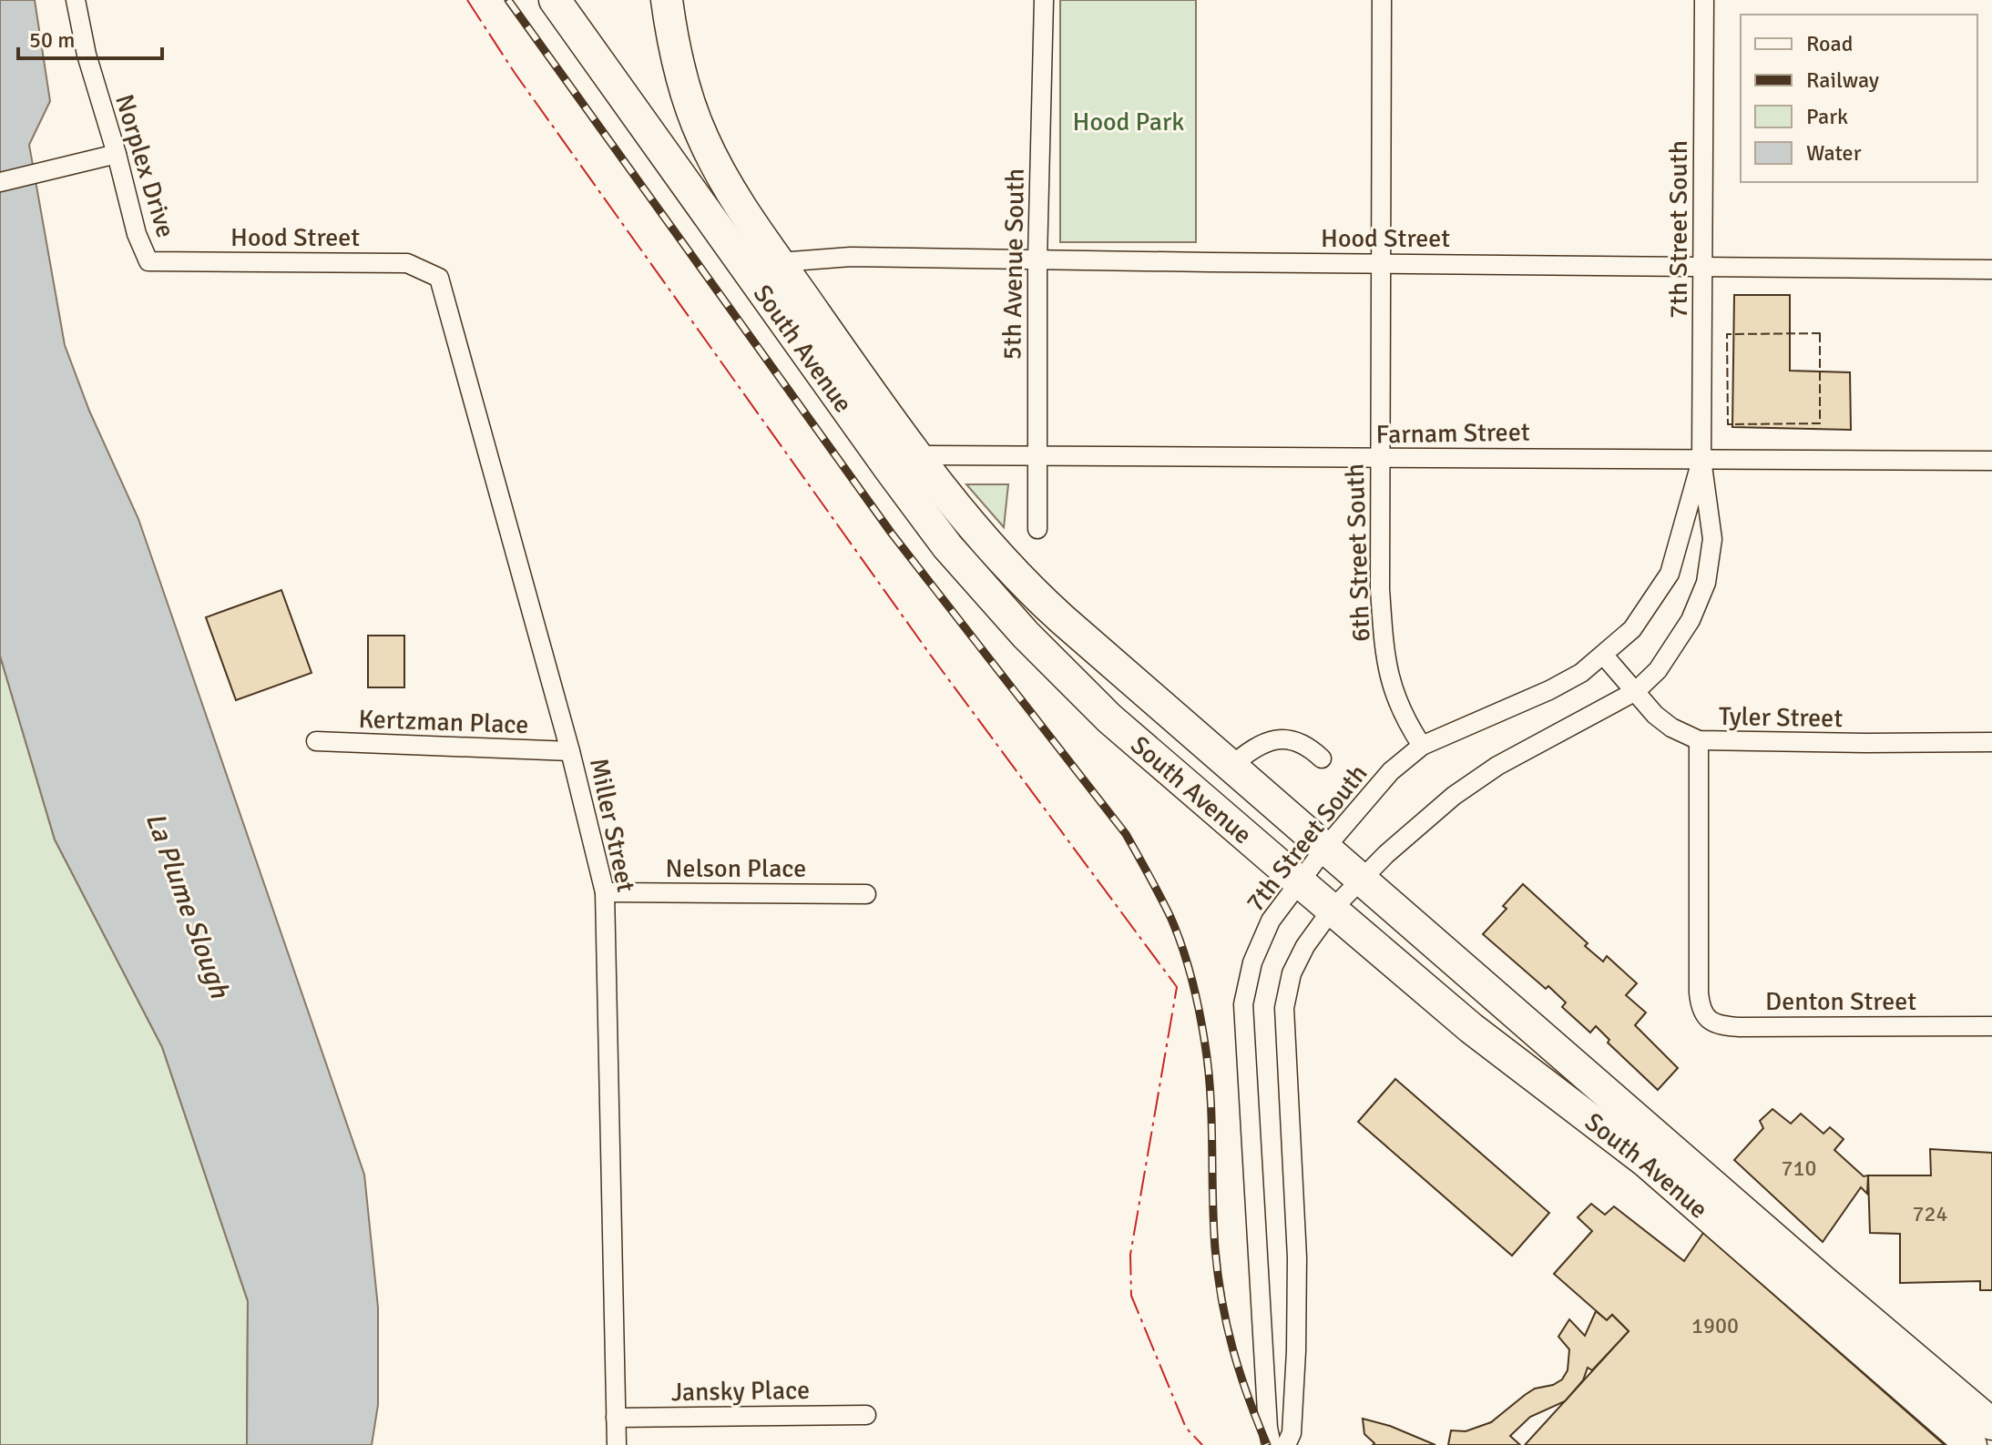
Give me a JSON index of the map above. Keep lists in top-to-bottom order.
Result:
{
  "streets": {
    "highway": ["South Avenue"],
    "street": [
      "Norplex Drive",
      "7th Street South",
      "Hood Street",
      "5th Avenue South",
      "Farnam Street",
      "6th Street South",
      "Tyler Street",
      "Kertzman Place",
      "Miller Street",
      "Nelson Place",
      "Denton Street",
      "Jansky Place"
    ]
  },
  "crossings": [
    ["Norplex Drive", "Hood Street"],
    ["7th Street South", "Hood Street"],
    ["7th Street South", "South Avenue"],
    ["7th Street South", "Farnam Street"],
    ["7th Street South", "6th Street South"],
    ["7th Street South", "Tyler Street"],
    ["Hood Street", "5th Avenue South"],
    ["Hood Street", "South Avenue"],
    ["Hood Street", "6th Street South"],
    ["Hood Street", "Miller Street"],
    ["5th Avenue South", "Farnam Street"],
    ["South Avenue", "Farnam Street"],
    ["Farnam Street", "6th Street South"],
    ["Tyler Street", "Denton Street"],
    ["Kertzman Place", "Miller Street"],
    ["Miller Street", "Nelson Place"],
    ["Miller Street", "Jansky Place"]
  ],
  "water": ["La Plume Slough"],
  "parks": ["Hood Park"],
  "house_numbers": ["710", "724", "1900"],
  "legend": [
    "Road",
    "Railway",
    "Park",
    "Water"
  ],
  "scale_bar": "50 m"
}
